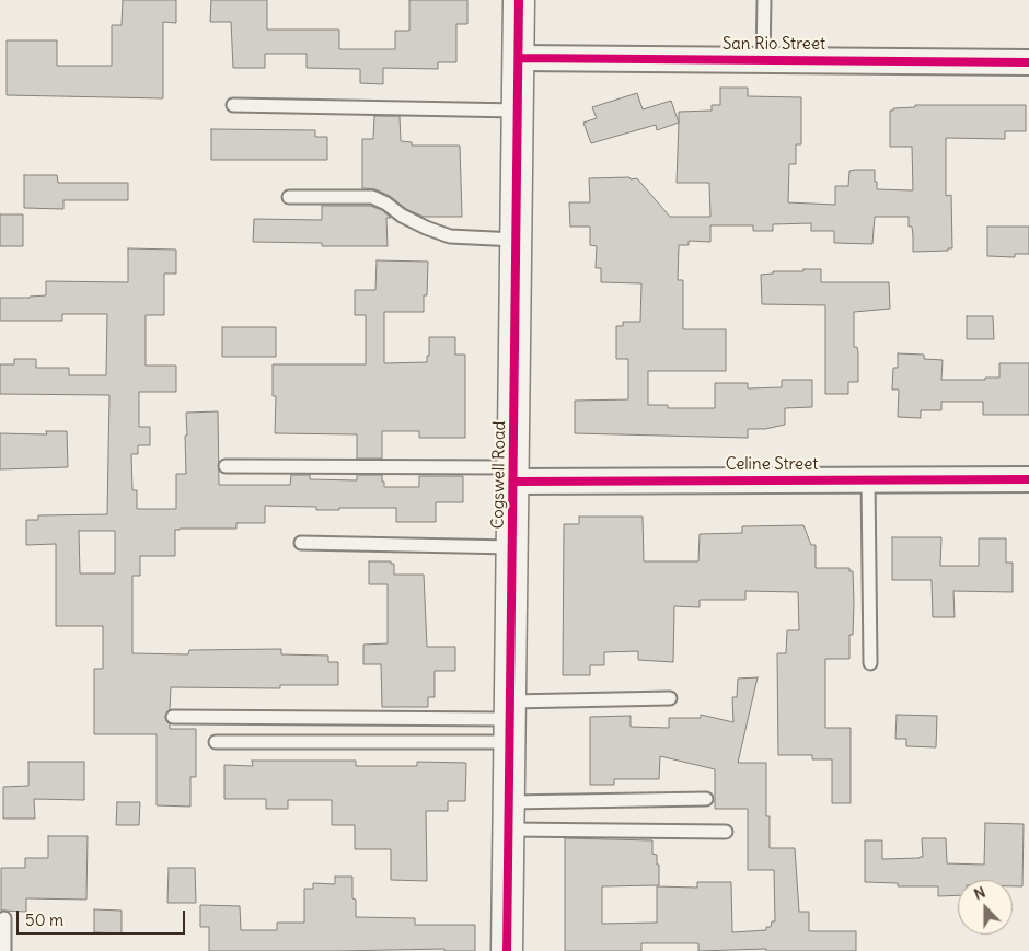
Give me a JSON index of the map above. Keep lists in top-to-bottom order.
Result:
{
  "streets": {
    "street": ["San Rio Street", "Celine Street", "Cogswell Road"]
  },
  "crossings": [
    ["San Rio Street", "Cogswell Road"],
    ["Celine Street", "Cogswell Road"]
  ],
  "scale_bar": "50 m",
  "north": "top"
}
